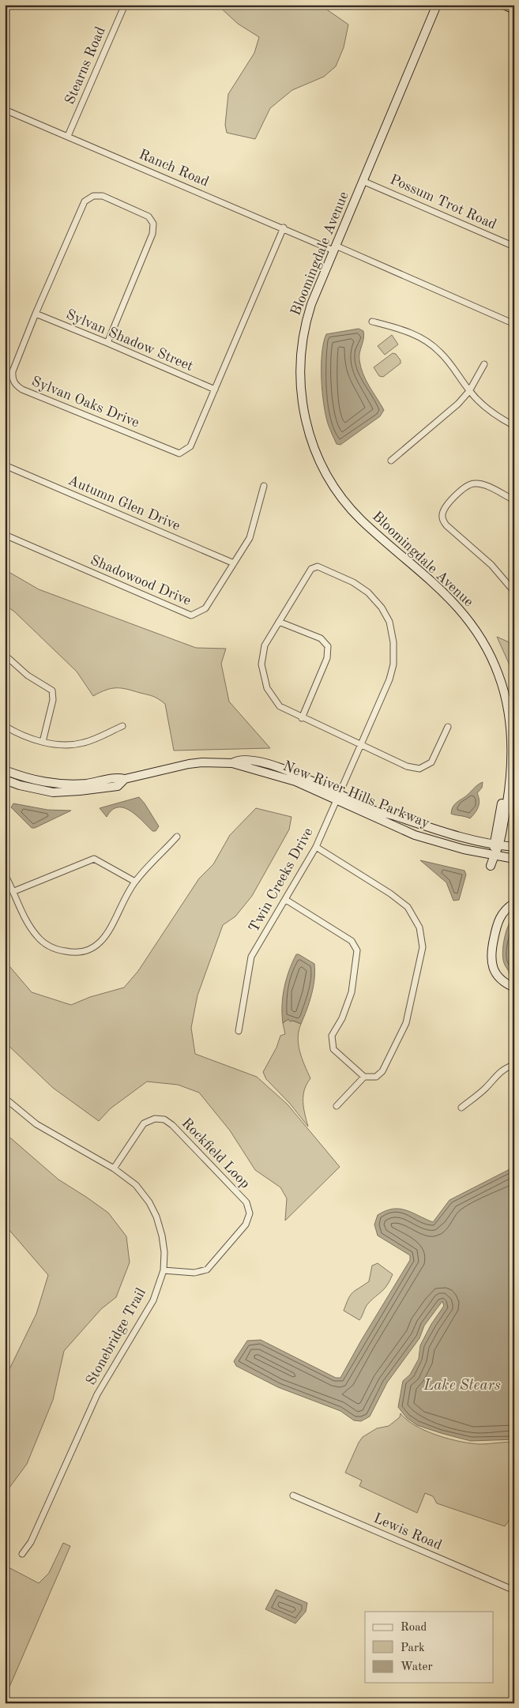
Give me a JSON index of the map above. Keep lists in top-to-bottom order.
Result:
{
  "streets": {
    "street": [
      "Stearns Road",
      "Ranch Road",
      "Possum Trot Road",
      "Bloomingdale Avenue",
      "Sylvan Shadow Street",
      "Sylvan Oaks Drive",
      "Autumn Glen Drive",
      "Shadowood Drive",
      "New River Hills Parkway",
      "Twin Creeks Drive",
      "Rockfield Loop",
      "Stonebridge Trail",
      "Lewis Road"
    ]
  },
  "crossings": [
    ["Stearns Road", "Ranch Road"],
    ["Ranch Road", "Bloomingdale Avenue"],
    ["Ranch Road", "Sylvan Oaks Drive"],
    ["Possum Trot Road", "Bloomingdale Avenue"],
    ["Bloomingdale Avenue", "New River Hills Parkway"],
    ["Sylvan Shadow Street", "Sylvan Oaks Drive"],
    ["Autumn Glen Drive", "Shadowood Drive"],
    ["New River Hills Parkway", "Twin Creeks Drive"],
    ["Rockfield Loop", "Stonebridge Trail"]
  ],
  "water": ["Lake Stears"],
  "legend": ["Road", "Park", "Water"]
}
